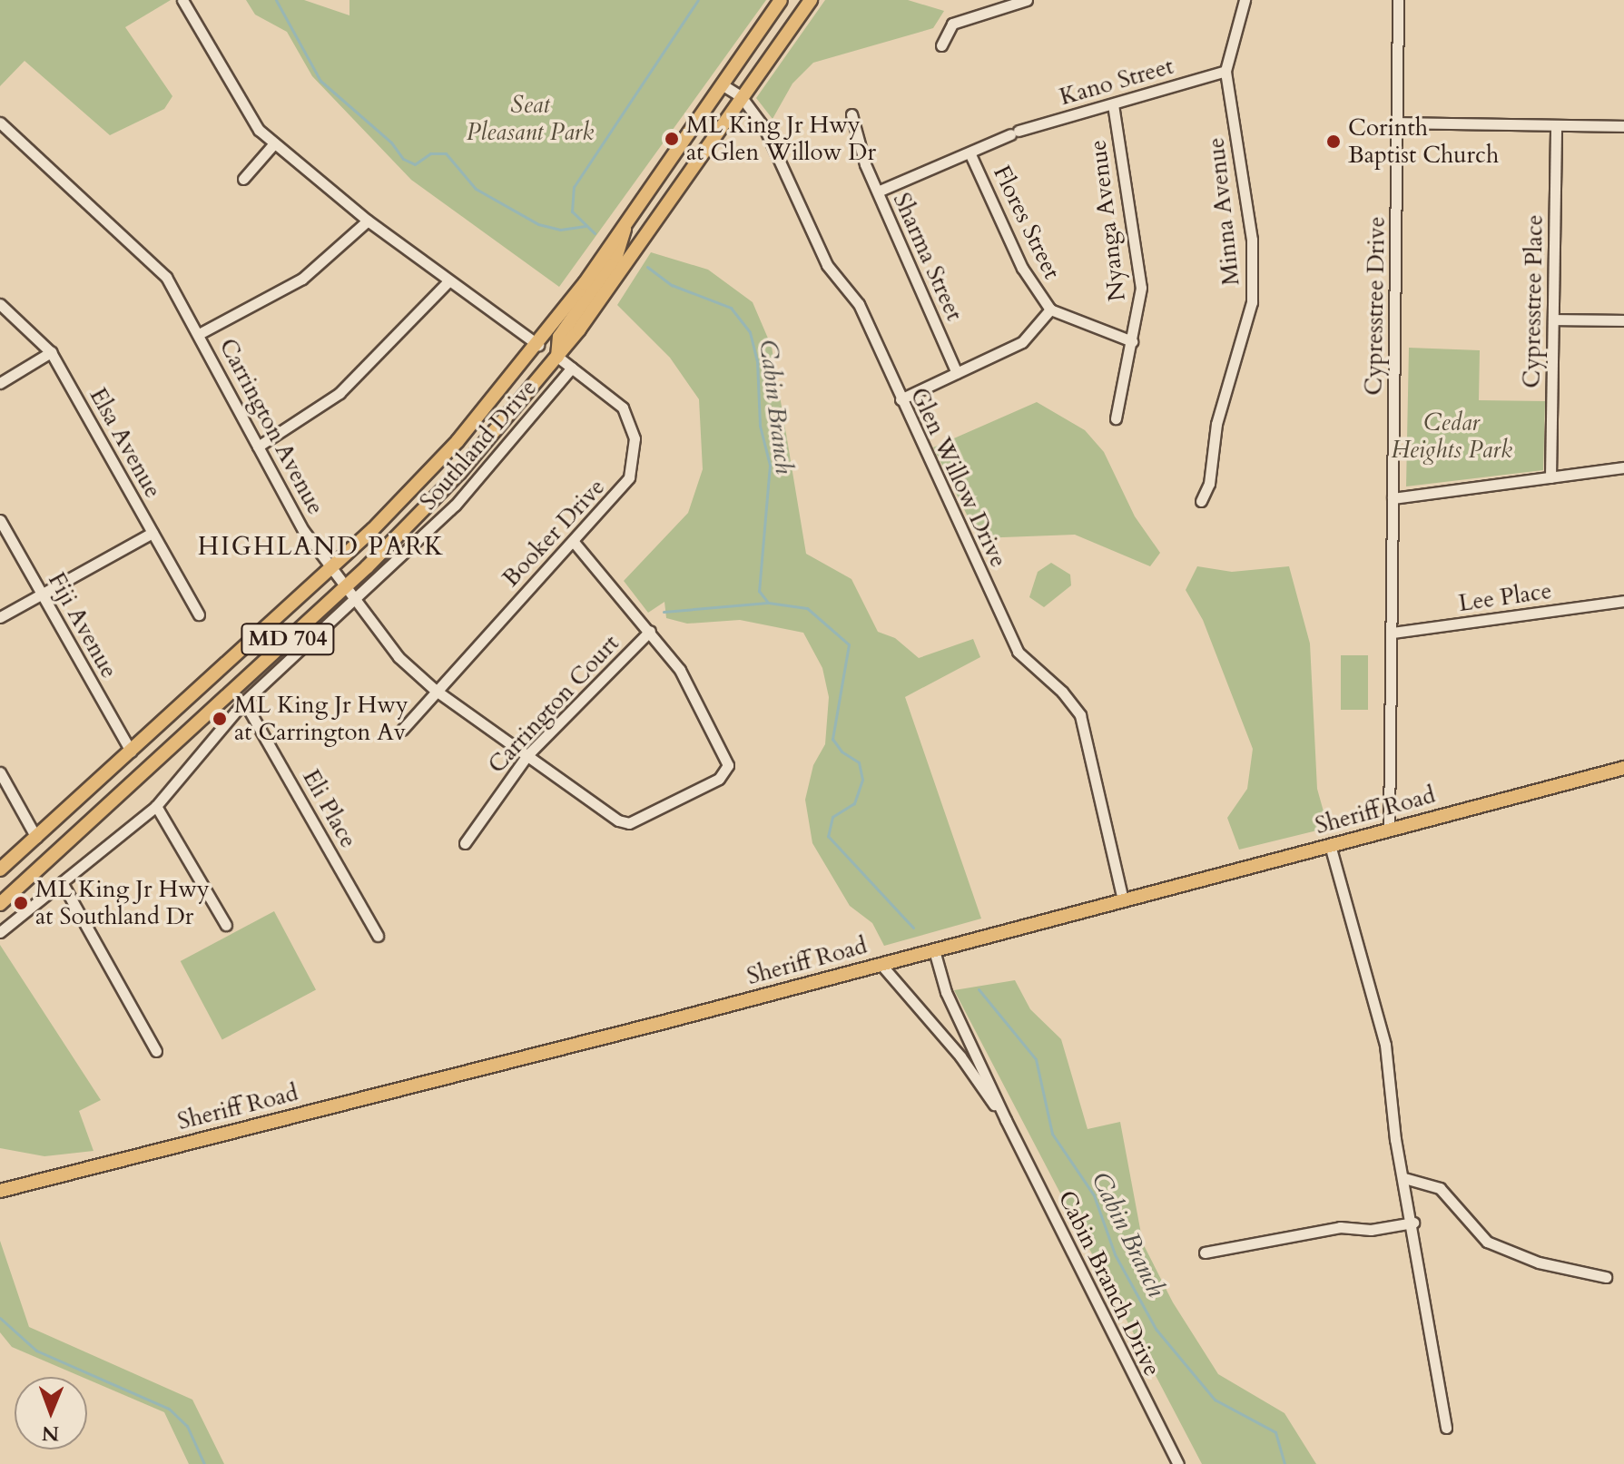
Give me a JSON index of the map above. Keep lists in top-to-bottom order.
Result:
{
  "streets": {
    "main road": ["MD 704", "Sheriff Road"],
    "street": [
      "Kano Street",
      "Minna Avenue",
      "Nyanga Avenue",
      "Flores Street",
      "Sharma Street",
      "Cypresstree Place",
      "Cypresstree Drive",
      "Carrington Avenue",
      "Elsa Avenue",
      "Southland Drive",
      "Glen Willow Drive",
      "Booker Drive",
      "Lee Place",
      "Fiji Avenue",
      "Carrington Court",
      "Eli Place",
      "Cabin Branch Drive"
    ]
  },
  "crossings": [
    ["Kano Street", "Minna Avenue"],
    ["Kano Street", "Nyanga Avenue"],
    ["Kano Street", "Flores Street"],
    ["Kano Street", "Sharma Street"],
    ["Cypresstree Drive", "Lee Place"],
    ["Cypresstree Drive", "Sheriff Road"],
    ["Carrington Avenue", "Southland Drive"],
    ["Carrington Avenue", "Booker Drive"],
    ["Carrington Avenue", "MD 704"],
    ["Carrington Avenue", "Carrington Court"],
    ["Southland Drive", "Booker Drive"],
    ["Southland Drive", "Eli Place"],
    ["Glen Willow Drive", "MD 704"],
    ["Glen Willow Drive", "Sheriff Road"],
    ["Booker Drive", "MD 704"],
    ["Fiji Avenue", "MD 704"],
    ["Sheriff Road", "Cabin Branch Drive"]
  ],
  "districts": ["HIGHLAND PARK"],
  "water": ["Cabin Branch"],
  "parks": ["Seat Pleasant Park", "Cedar Heights Park"],
  "places": [
    "ML King Jr Hwy at Glen Willow Dr",
    "Corinth Baptist Church",
    "ML King Jr Hwy at Carrington Av",
    "ML King Jr Hwy at Southland Dr"
  ],
  "north": "bottom"
}
